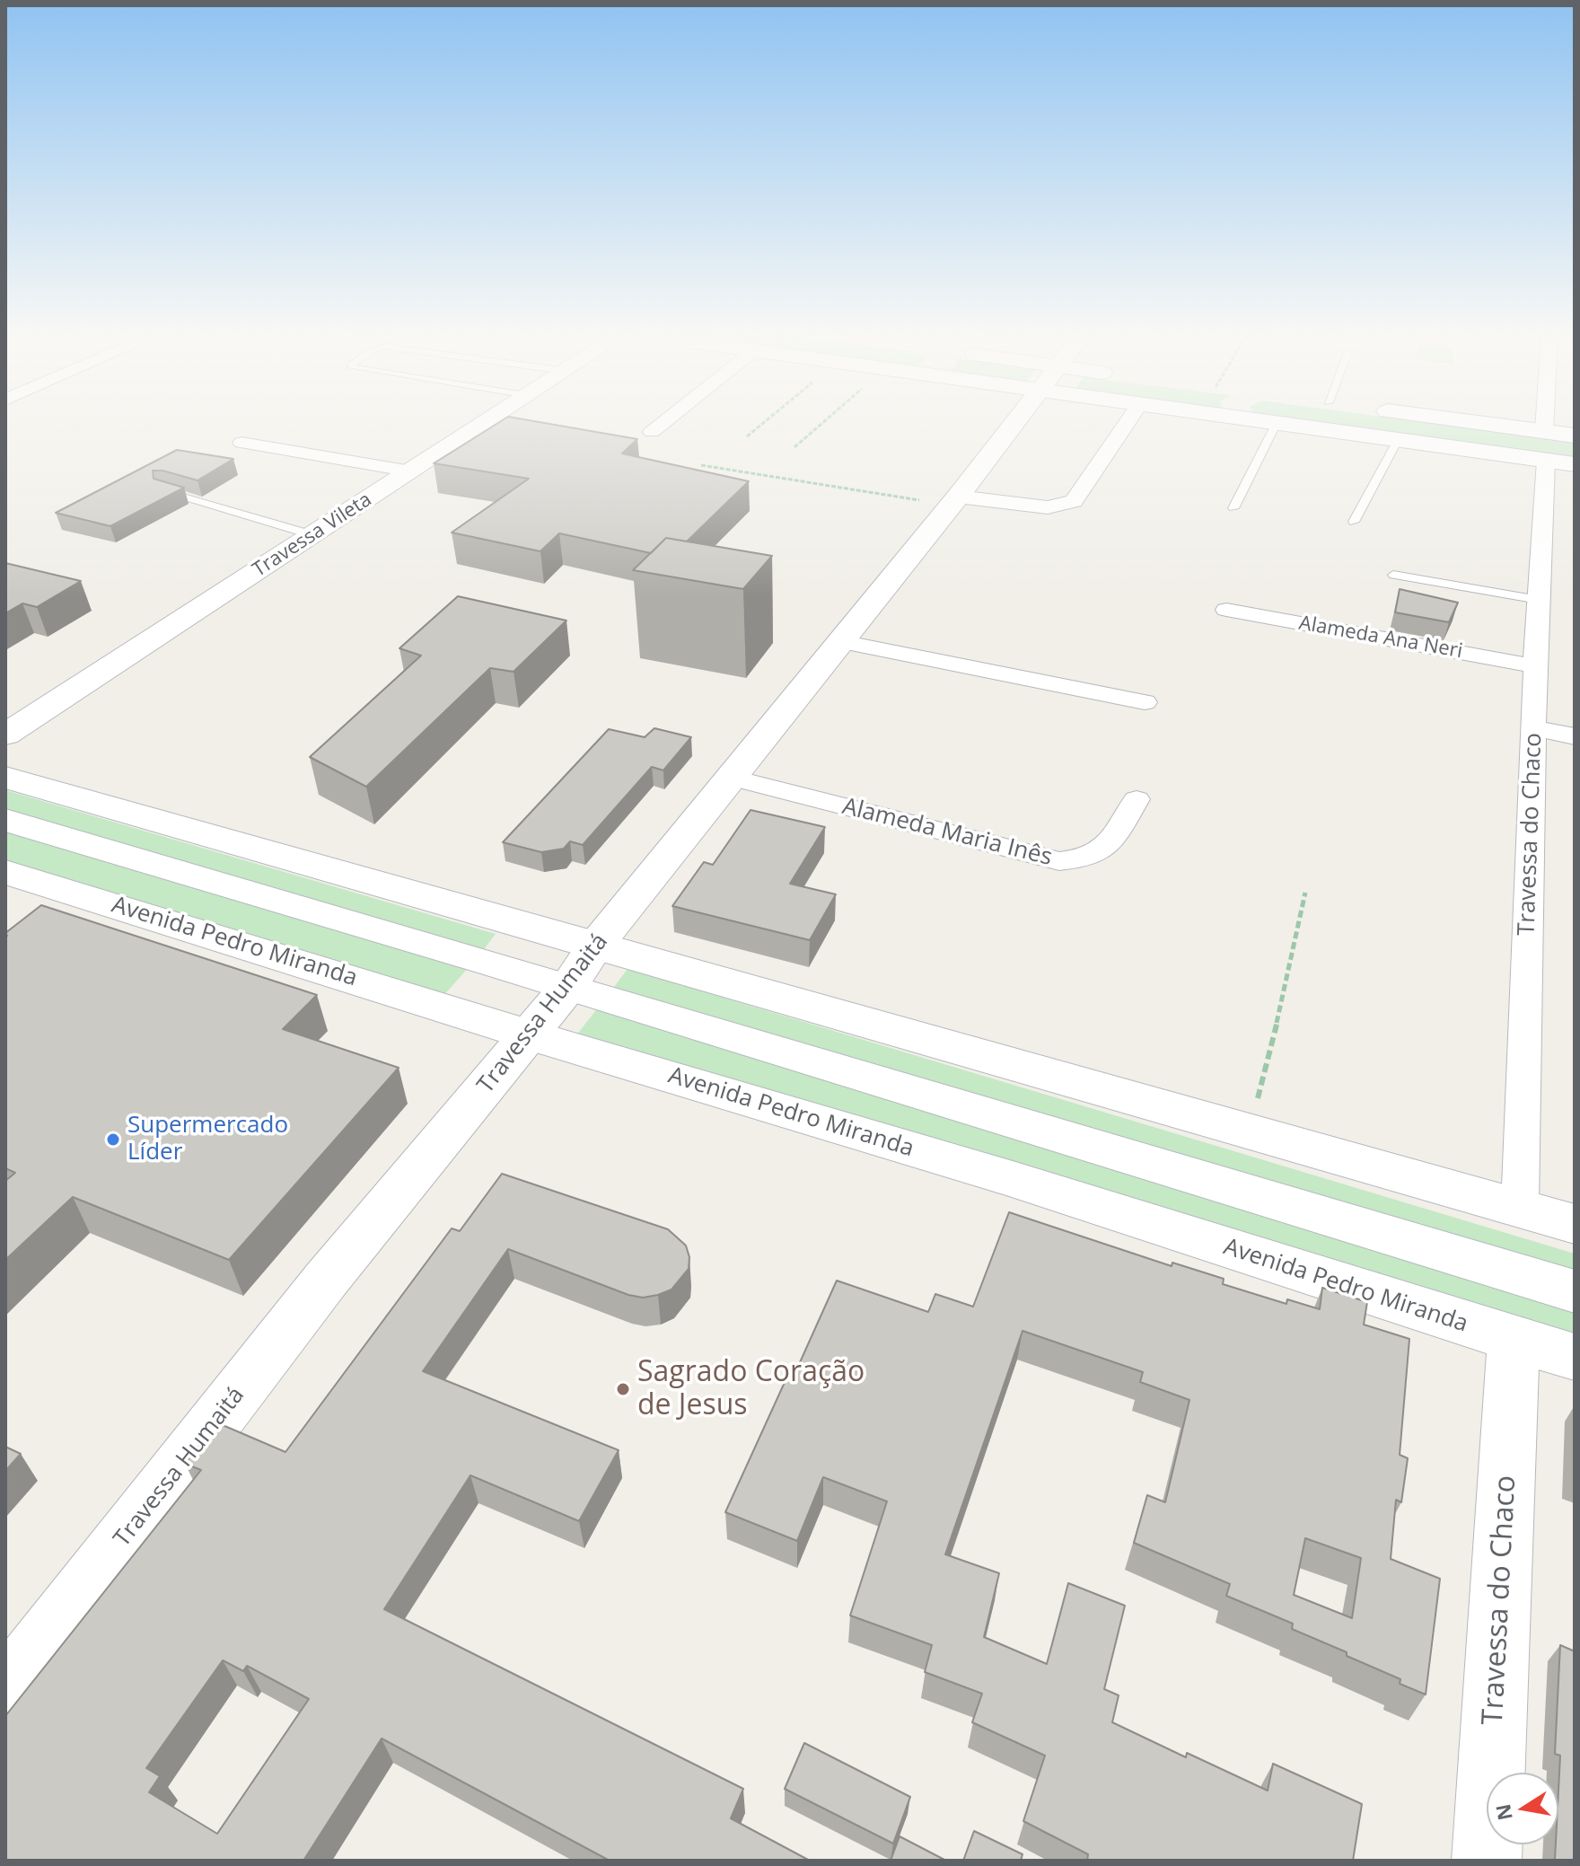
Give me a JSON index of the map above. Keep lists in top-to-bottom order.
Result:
{
  "streets": {
    "main road": [
      "Travessa Vileta",
      "Travessa do Chaco",
      "Avenida Pedro Miranda",
      "Travessa Humaitá"
    ],
    "street": ["Alameda Ana Neri", "Alameda Maria Inês"]
  },
  "crossings": [
    ["Alameda Ana Neri", "Travessa do Chaco"],
    ["Alameda Maria Inês", "Travessa Humaitá"],
    ["Travessa do Chaco", "Avenida Pedro Miranda"],
    ["Avenida Pedro Miranda", "Travessa Humaitá"]
  ],
  "places": ["Supermercado Líder", "Sagrado Coração de Jesus"],
  "north": "left"
}
